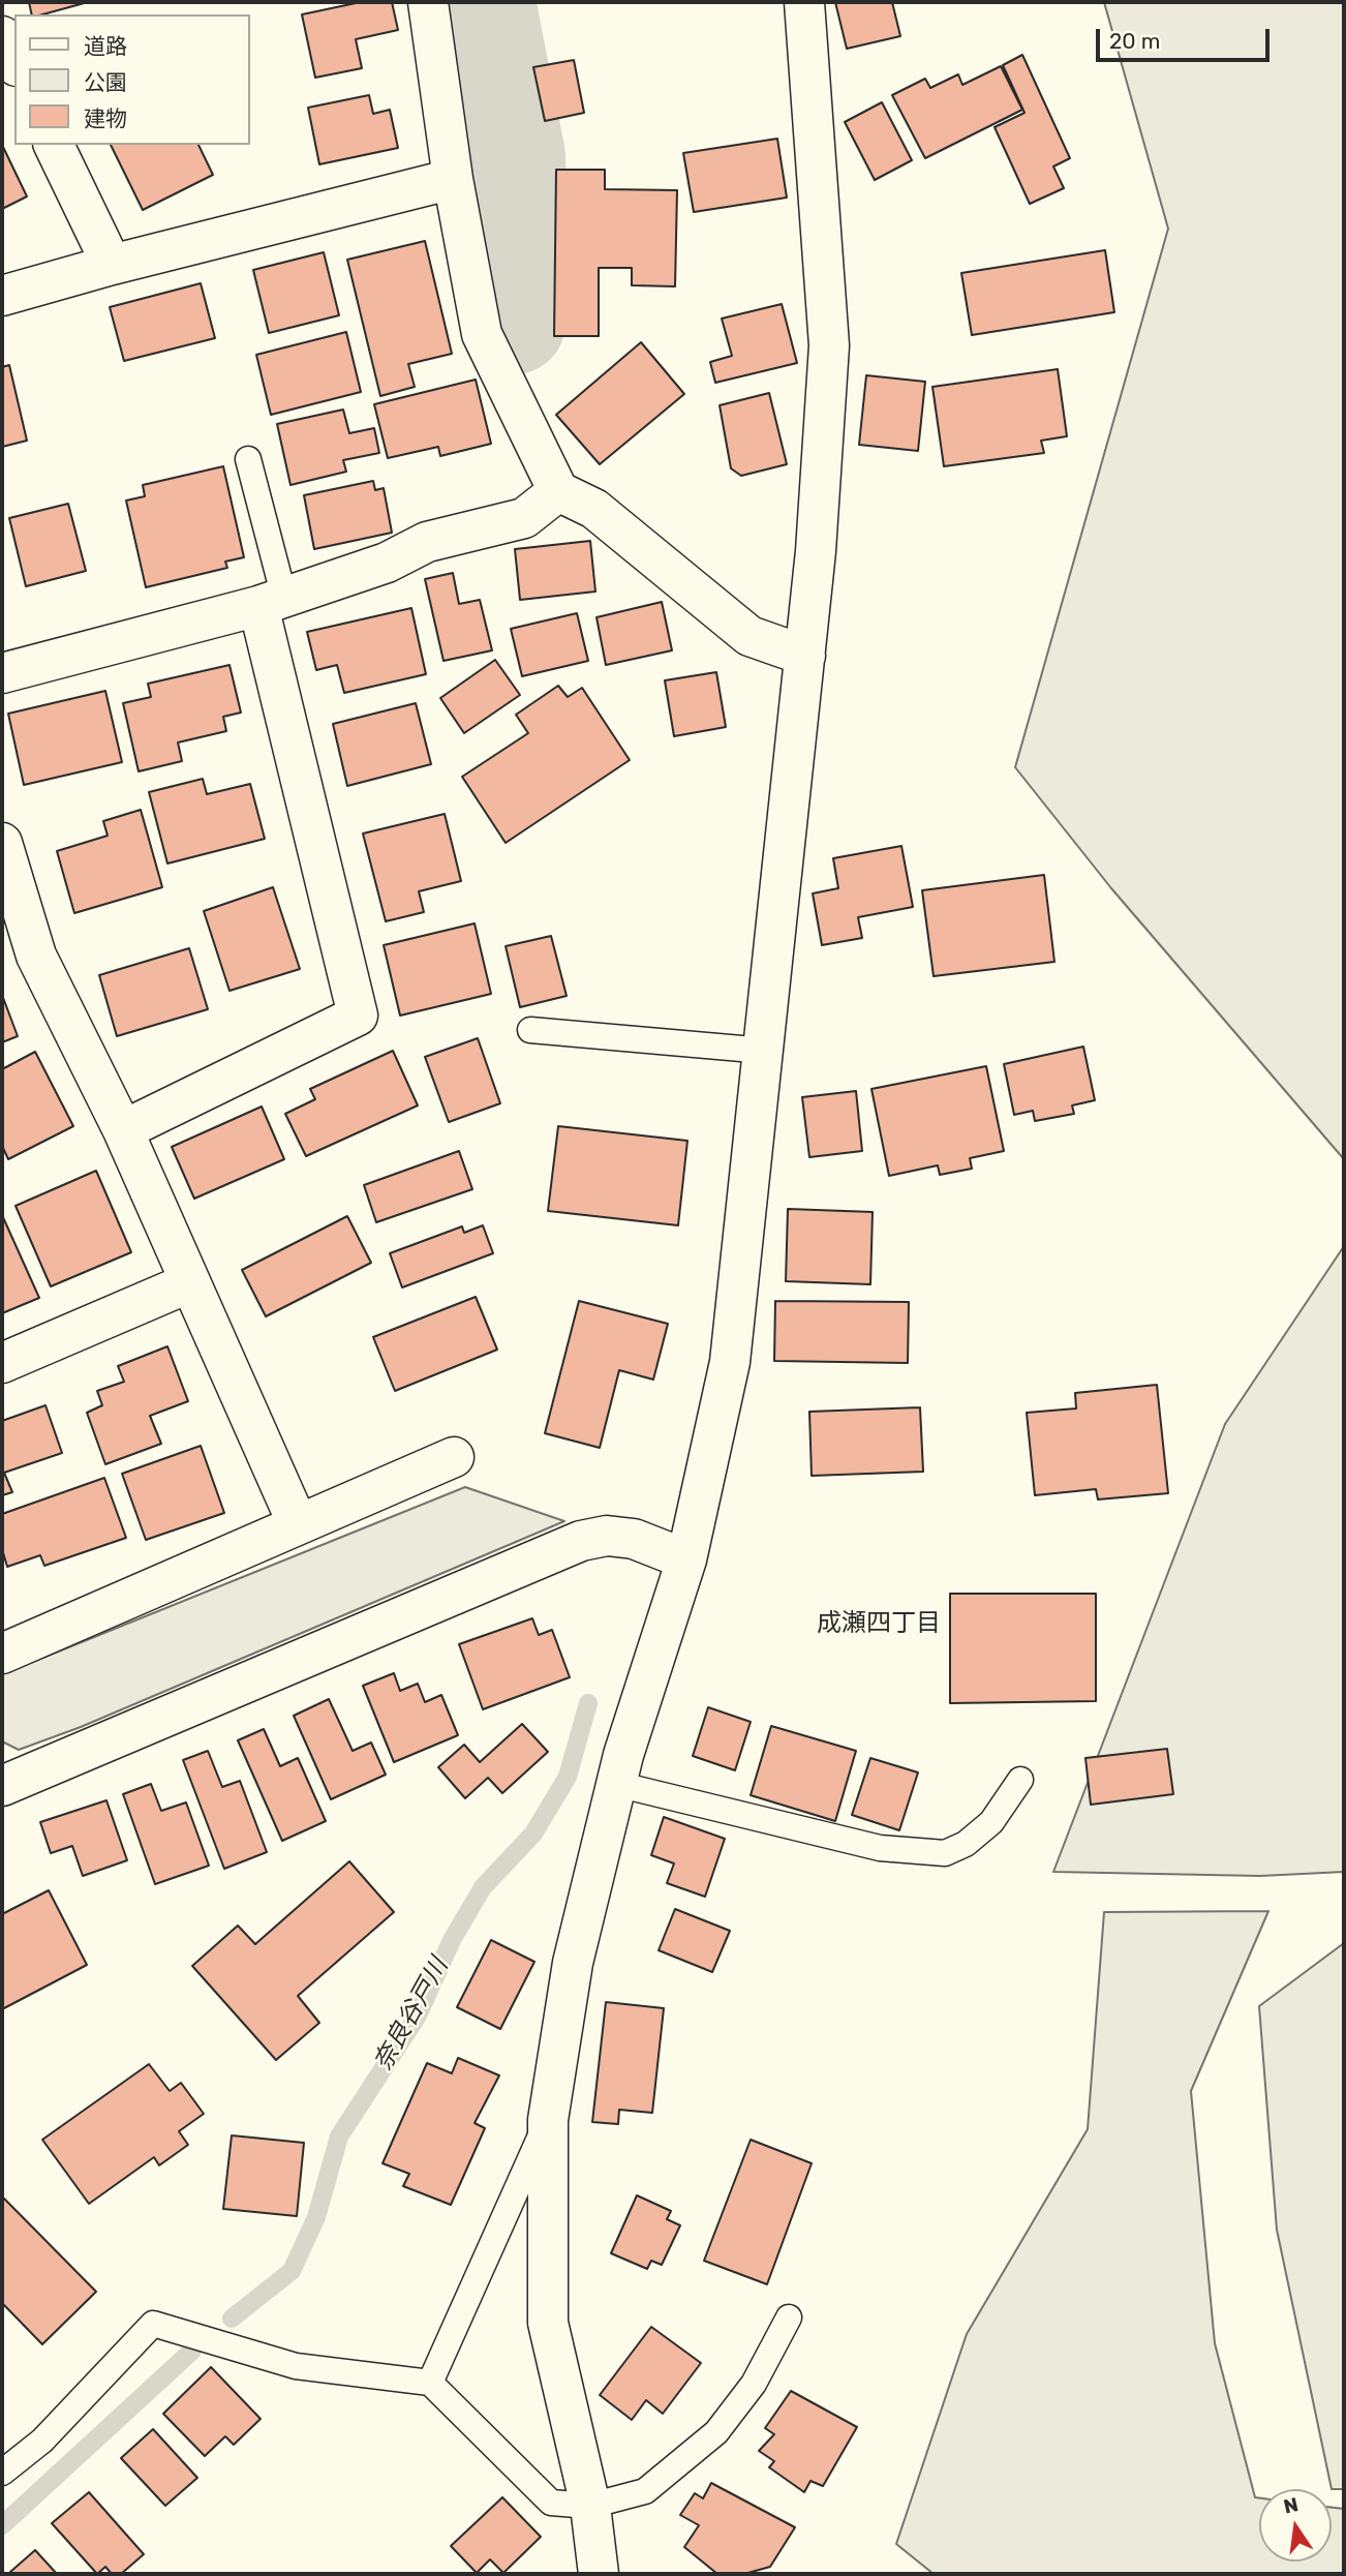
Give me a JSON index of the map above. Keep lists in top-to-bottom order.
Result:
{
  "districts": ["成瀬四丁目"],
  "water": ["奈良谷戸川"],
  "legend": ["道路", "公園", "建物"],
  "scale_bar": "20 m",
  "north": "top"
}
